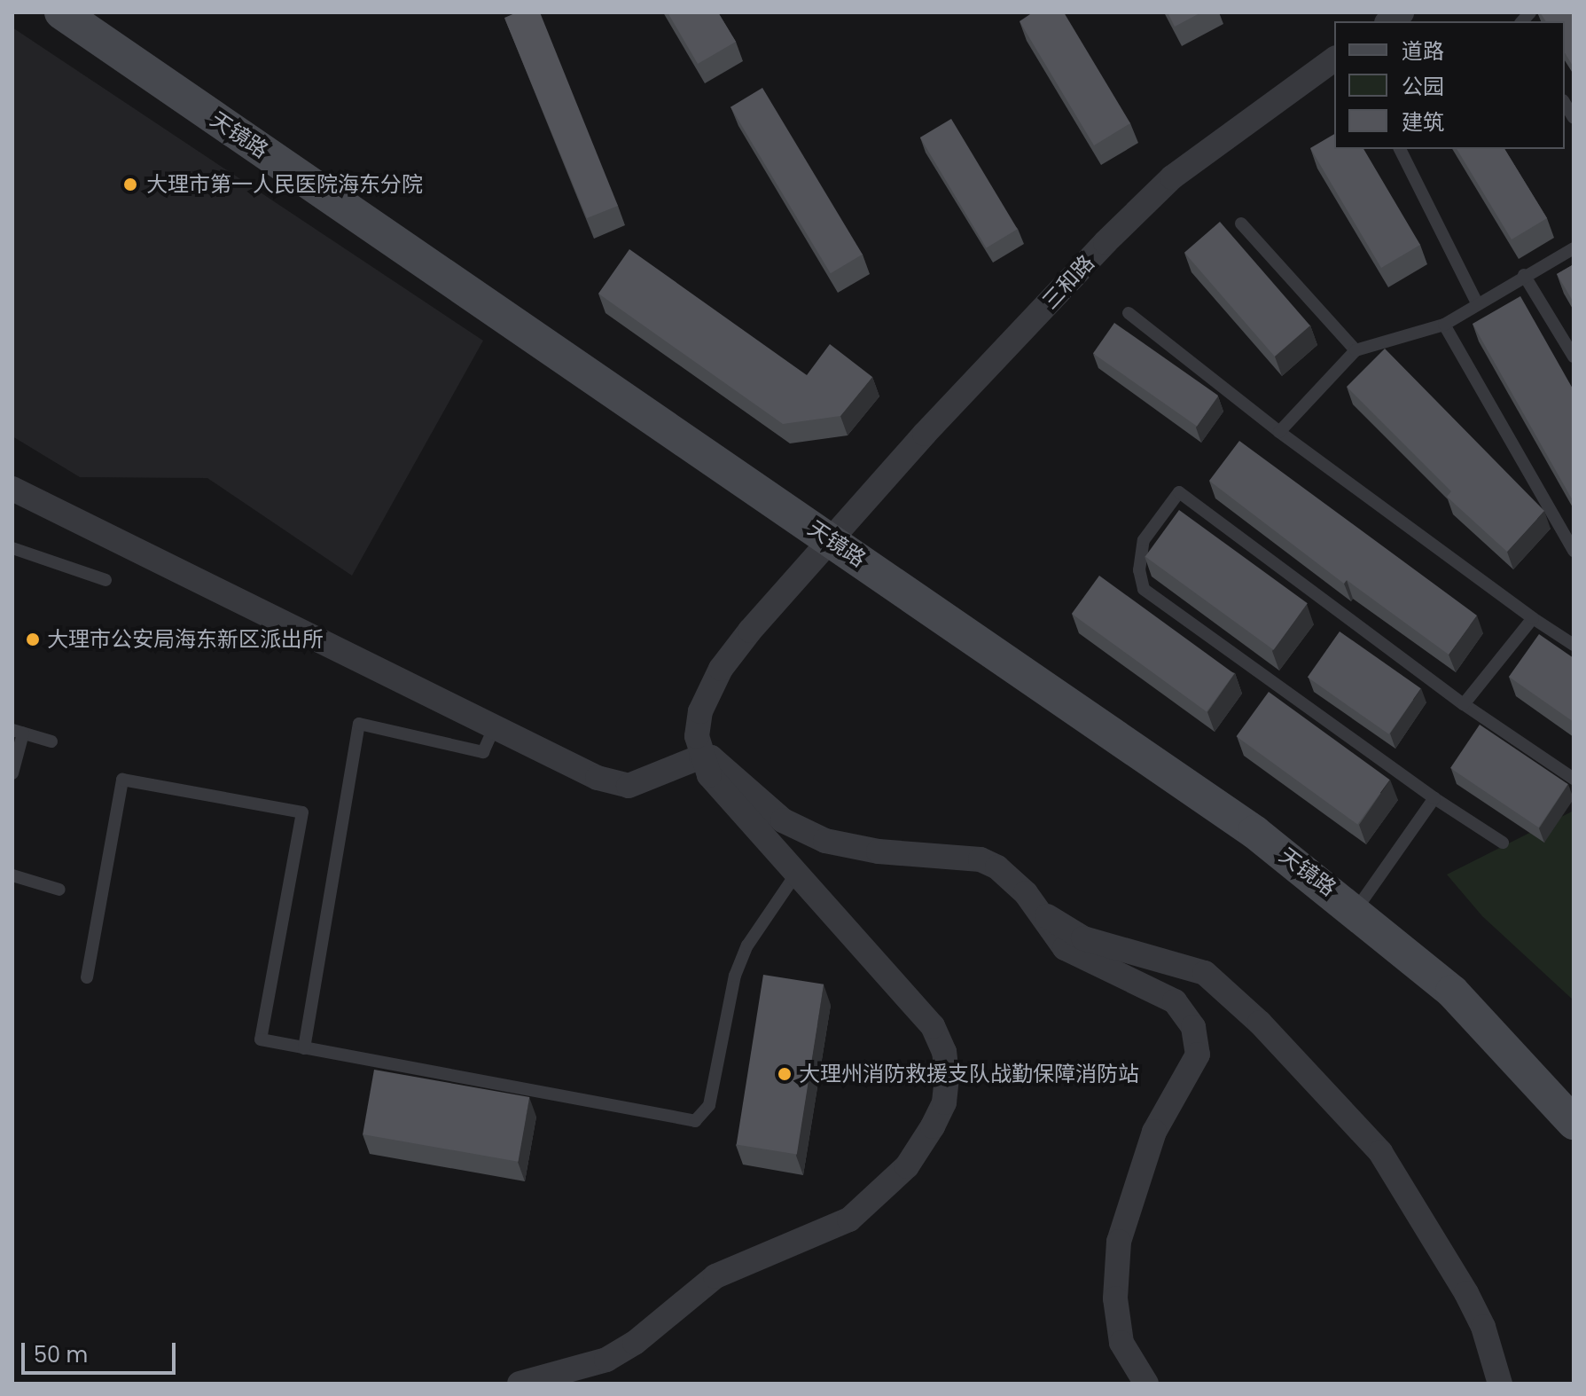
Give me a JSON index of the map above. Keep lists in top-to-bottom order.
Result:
{
  "streets": {
    "street": ["天镜路", "三和路"]
  },
  "crossings": [
    ["天镜路", "三和路"]
  ],
  "places": ["大理市第一人民医院海东分院", "大理市公安局海东新区派出所", "大理州消防救援支队战勤保障消防站"],
  "legend": ["道路", "公园", "建筑"],
  "scale_bar": "50 m"
}
